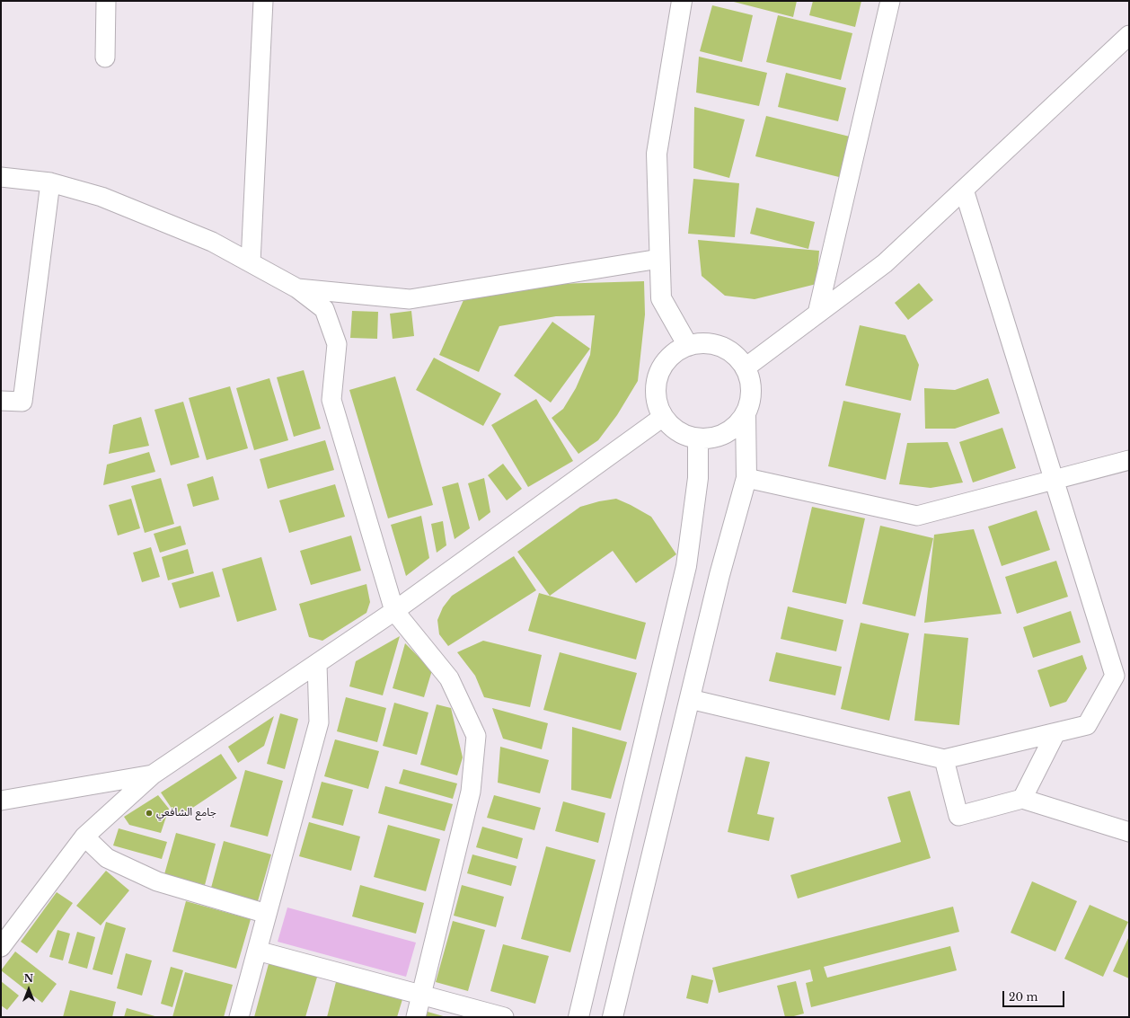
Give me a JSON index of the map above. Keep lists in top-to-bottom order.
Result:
{
  "places": ["جامع الشافعي"],
  "scale_bar": "20 m",
  "north": "top"
}
